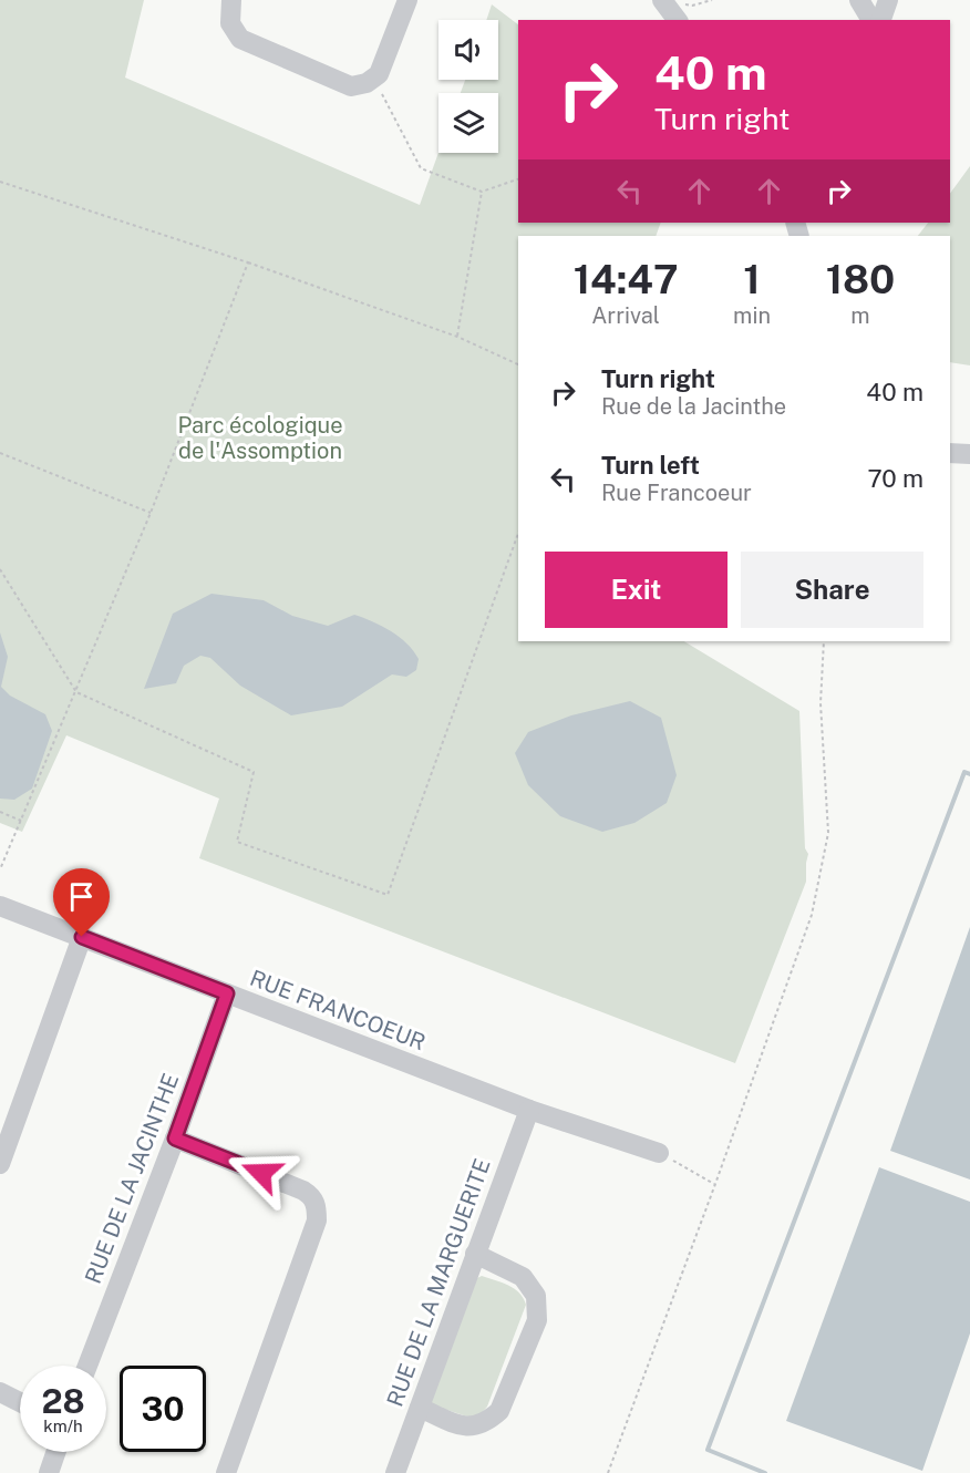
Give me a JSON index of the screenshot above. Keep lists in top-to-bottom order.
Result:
{
  "streets": {
    "street": ["RUE FRANCOEUR", "RUE DE LA JACINTHE", "RUE DE LA MARGUERITE"]
  },
  "crossings": [
    ["RUE FRANCOEUR", "RUE DE LA JACINTHE"],
    ["RUE FRANCOEUR", "RUE DE LA MARGUERITE"]
  ],
  "parks": ["Parc écologique de l'Assomption"],
  "page": {
    "turn": ["40 m", "Turn right"],
    "eta": [
      "14:47",
      "Arrival",
      "1",
      "min",
      "180",
      "m"
    ],
    "list": [
      {
        "name": "Turn right",
        "note": "Rue de la Jacinthe",
        "value": "40 m"
      },
      {
        "name": "Turn left",
        "note": "Rue Francoeur",
        "value": "70 m"
      }
    ],
    "buttons": ["Exit", "Share"],
    "speed": "28 km/h",
    "limit": "30"
  }
}
